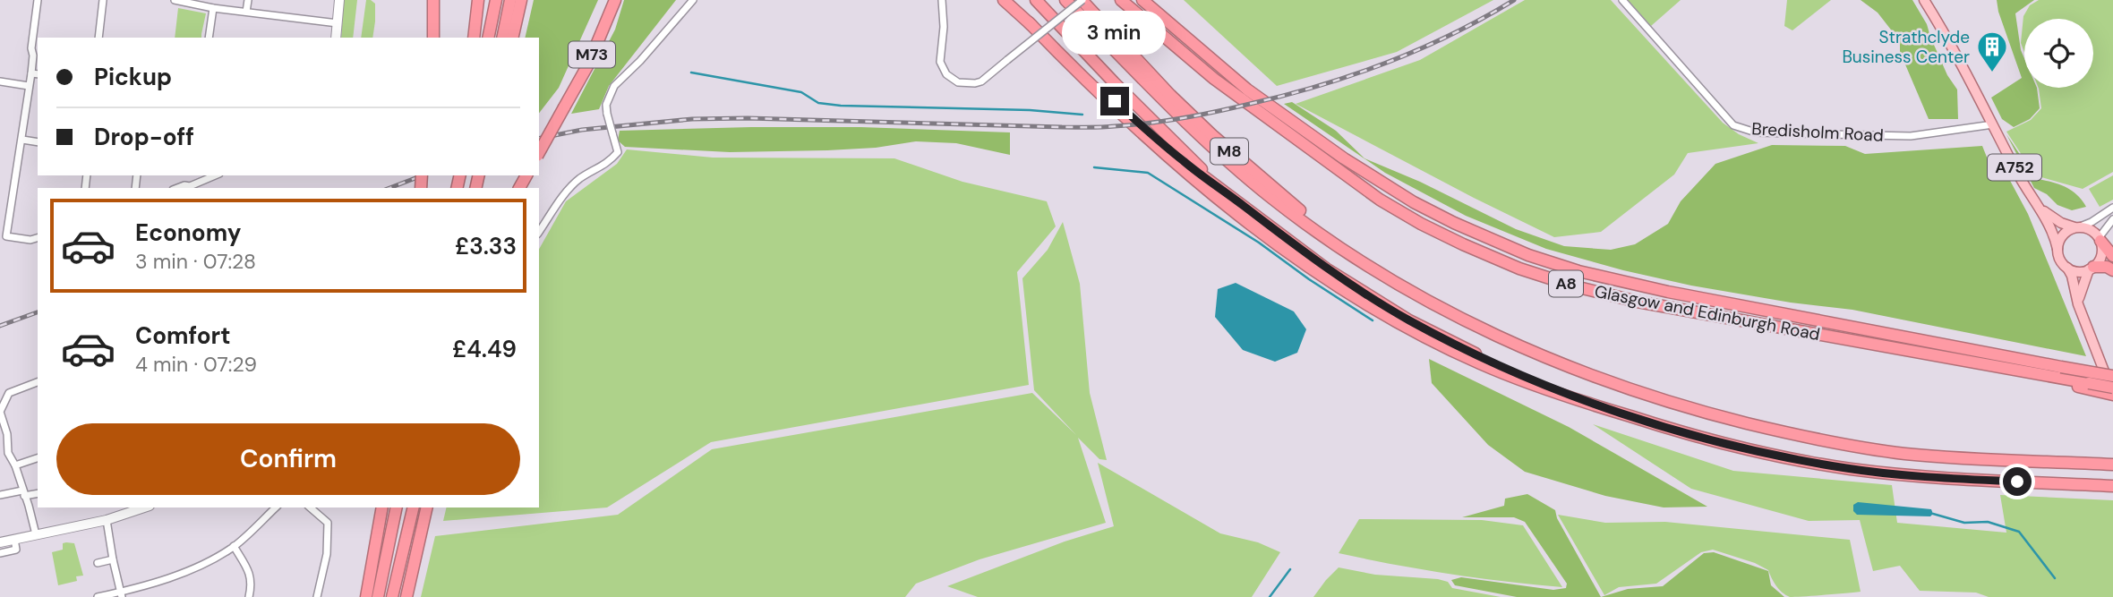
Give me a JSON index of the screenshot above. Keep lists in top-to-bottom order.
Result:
{
  "streets": {
    "highway": [
      "M73",
      "M8",
      "A8",
      "Glasgow and Edinburgh Road"
    ],
    "main road": ["A752"],
    "street": ["Bredisholm Road"]
  },
  "crossings": [
    ["Bredisholm Road", "A752"]
  ],
  "places": {
    "building": ["Strathclyde Business Center"]
  },
  "page": {
    "bubble": "3 min",
    "banner": ["Pickup", "Drop-off"],
    "list": [
      {
        "name": "Economy",
        "note": "3 min · 07:28",
        "value": "£3.33"
      },
      {
        "name": "Comfort",
        "note": "4 min · 07:29",
        "value": "£4.49"
      }
    ],
    "buttons": "Confirm"
  }
}
